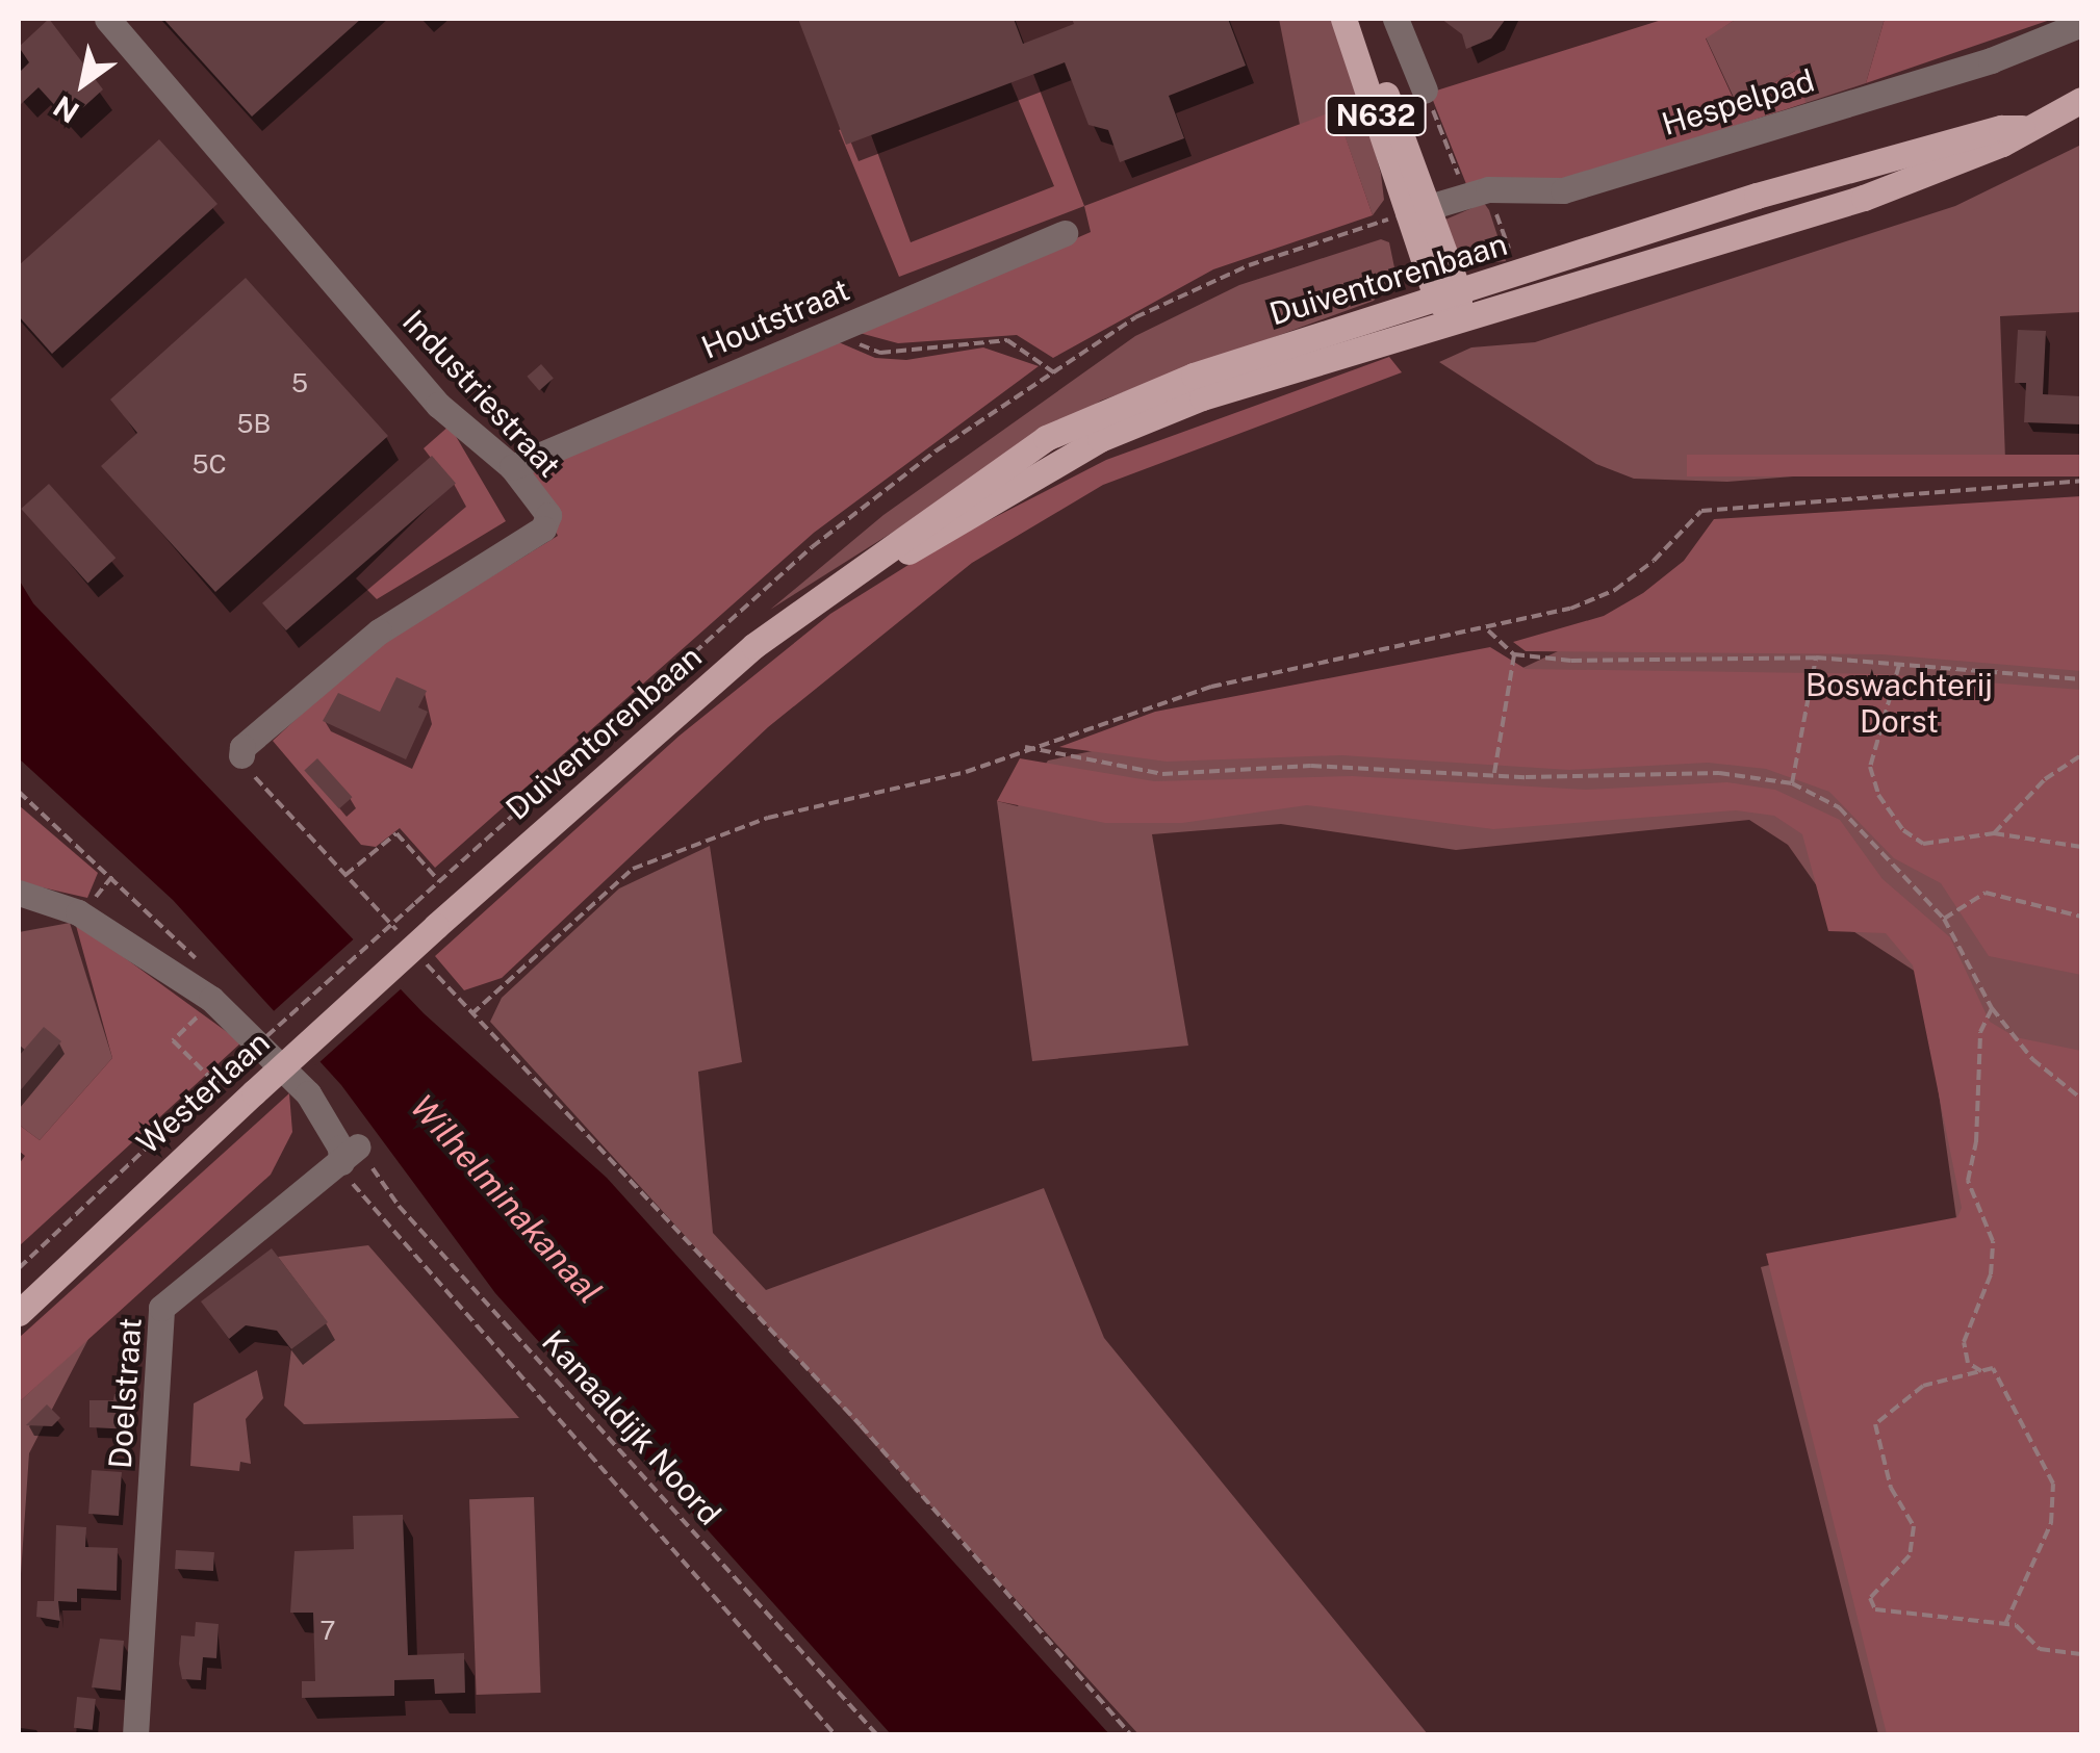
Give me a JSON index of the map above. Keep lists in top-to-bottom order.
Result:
{
  "streets": {
    "main road": ["N632", "Duiventorenbaan", "Westerlaan"],
    "street": [
      "Hespelpad",
      "Houtstraat",
      "Industriestraat",
      "Doelstraat"
    ],
    "path": ["Kanaaldijk Noord"]
  },
  "crossings": [
    ["Hespelpad", "N632"],
    ["N632", "Duiventorenbaan"],
    ["Duiventorenbaan", "Westerlaan"],
    ["Houtstraat", "Industriestraat"],
    ["Doelstraat", "Kanaaldijk Noord"]
  ],
  "water": ["Wilhelminakanaal"],
  "parks": ["Boswachterij Dorst"],
  "house_numbers": [
    "5",
    "5B",
    "5C",
    "7"
  ],
  "north": "bottom left"
}
